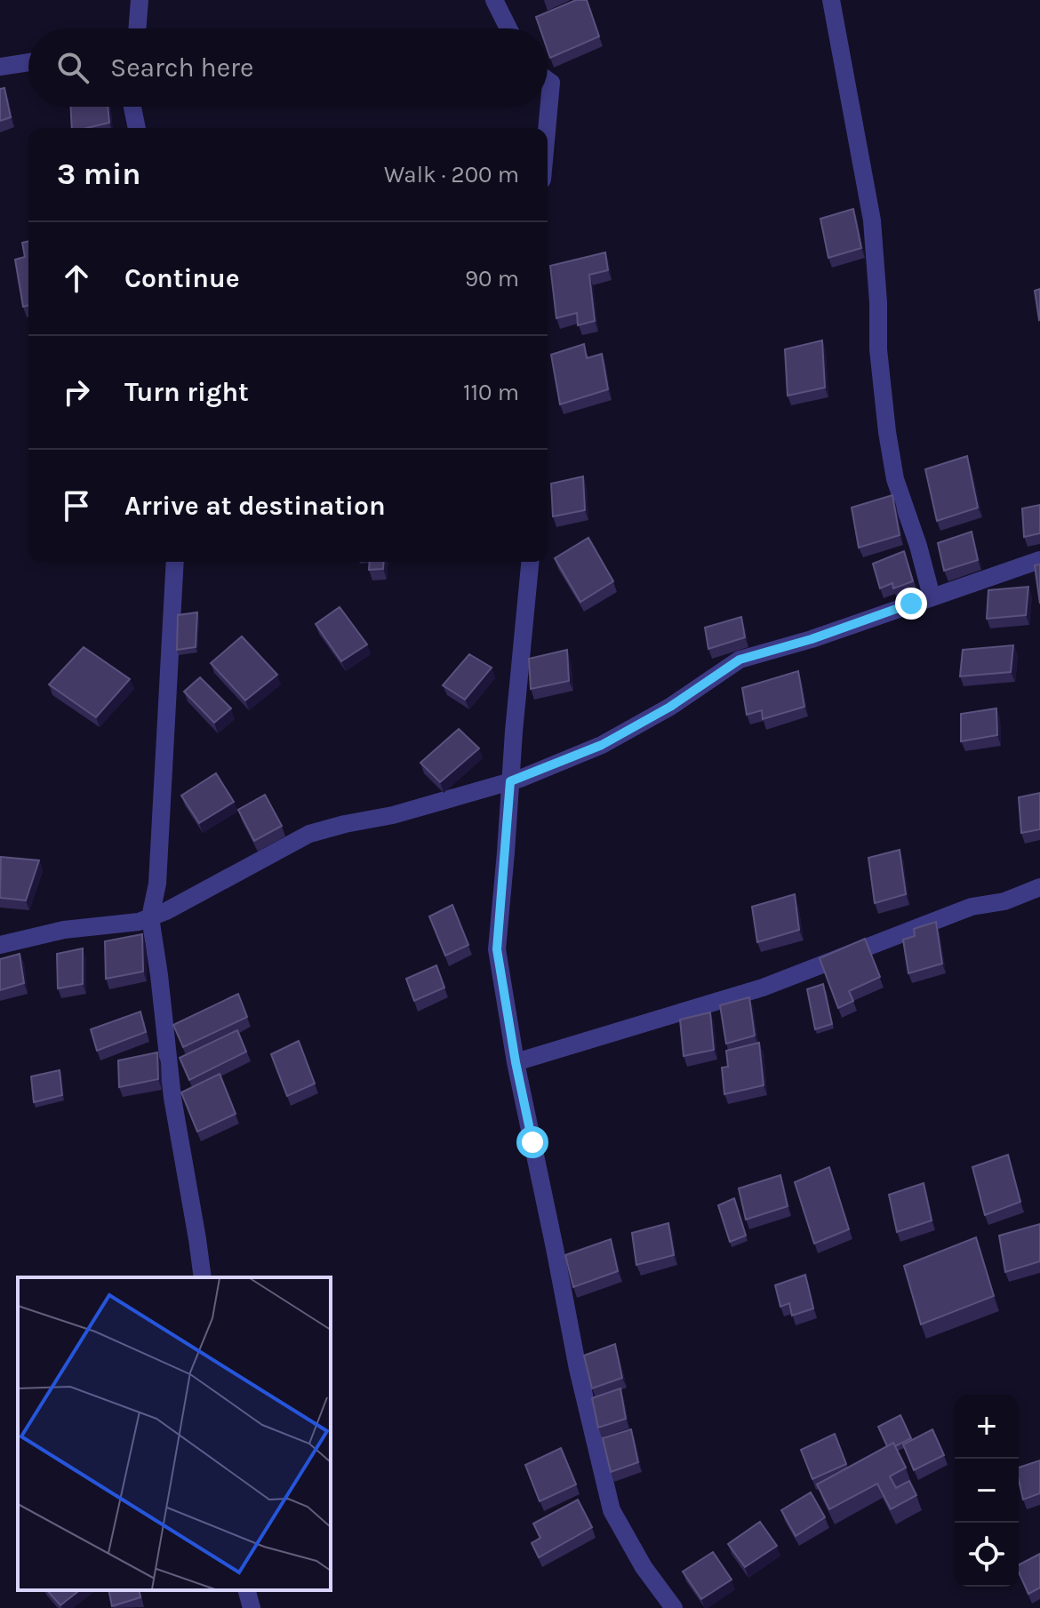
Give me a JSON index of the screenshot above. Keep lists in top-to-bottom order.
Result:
{
  "page": {
    "search": "Search here",
    "heading": ["3 min", "Walk · 200 m"],
    "list": [
      ["Continue", "90 m"],
      ["Turn right", "110 m"],
      "Arrive at destination"
    ],
    "map_buttons": ["+", "−"]
  }
}
